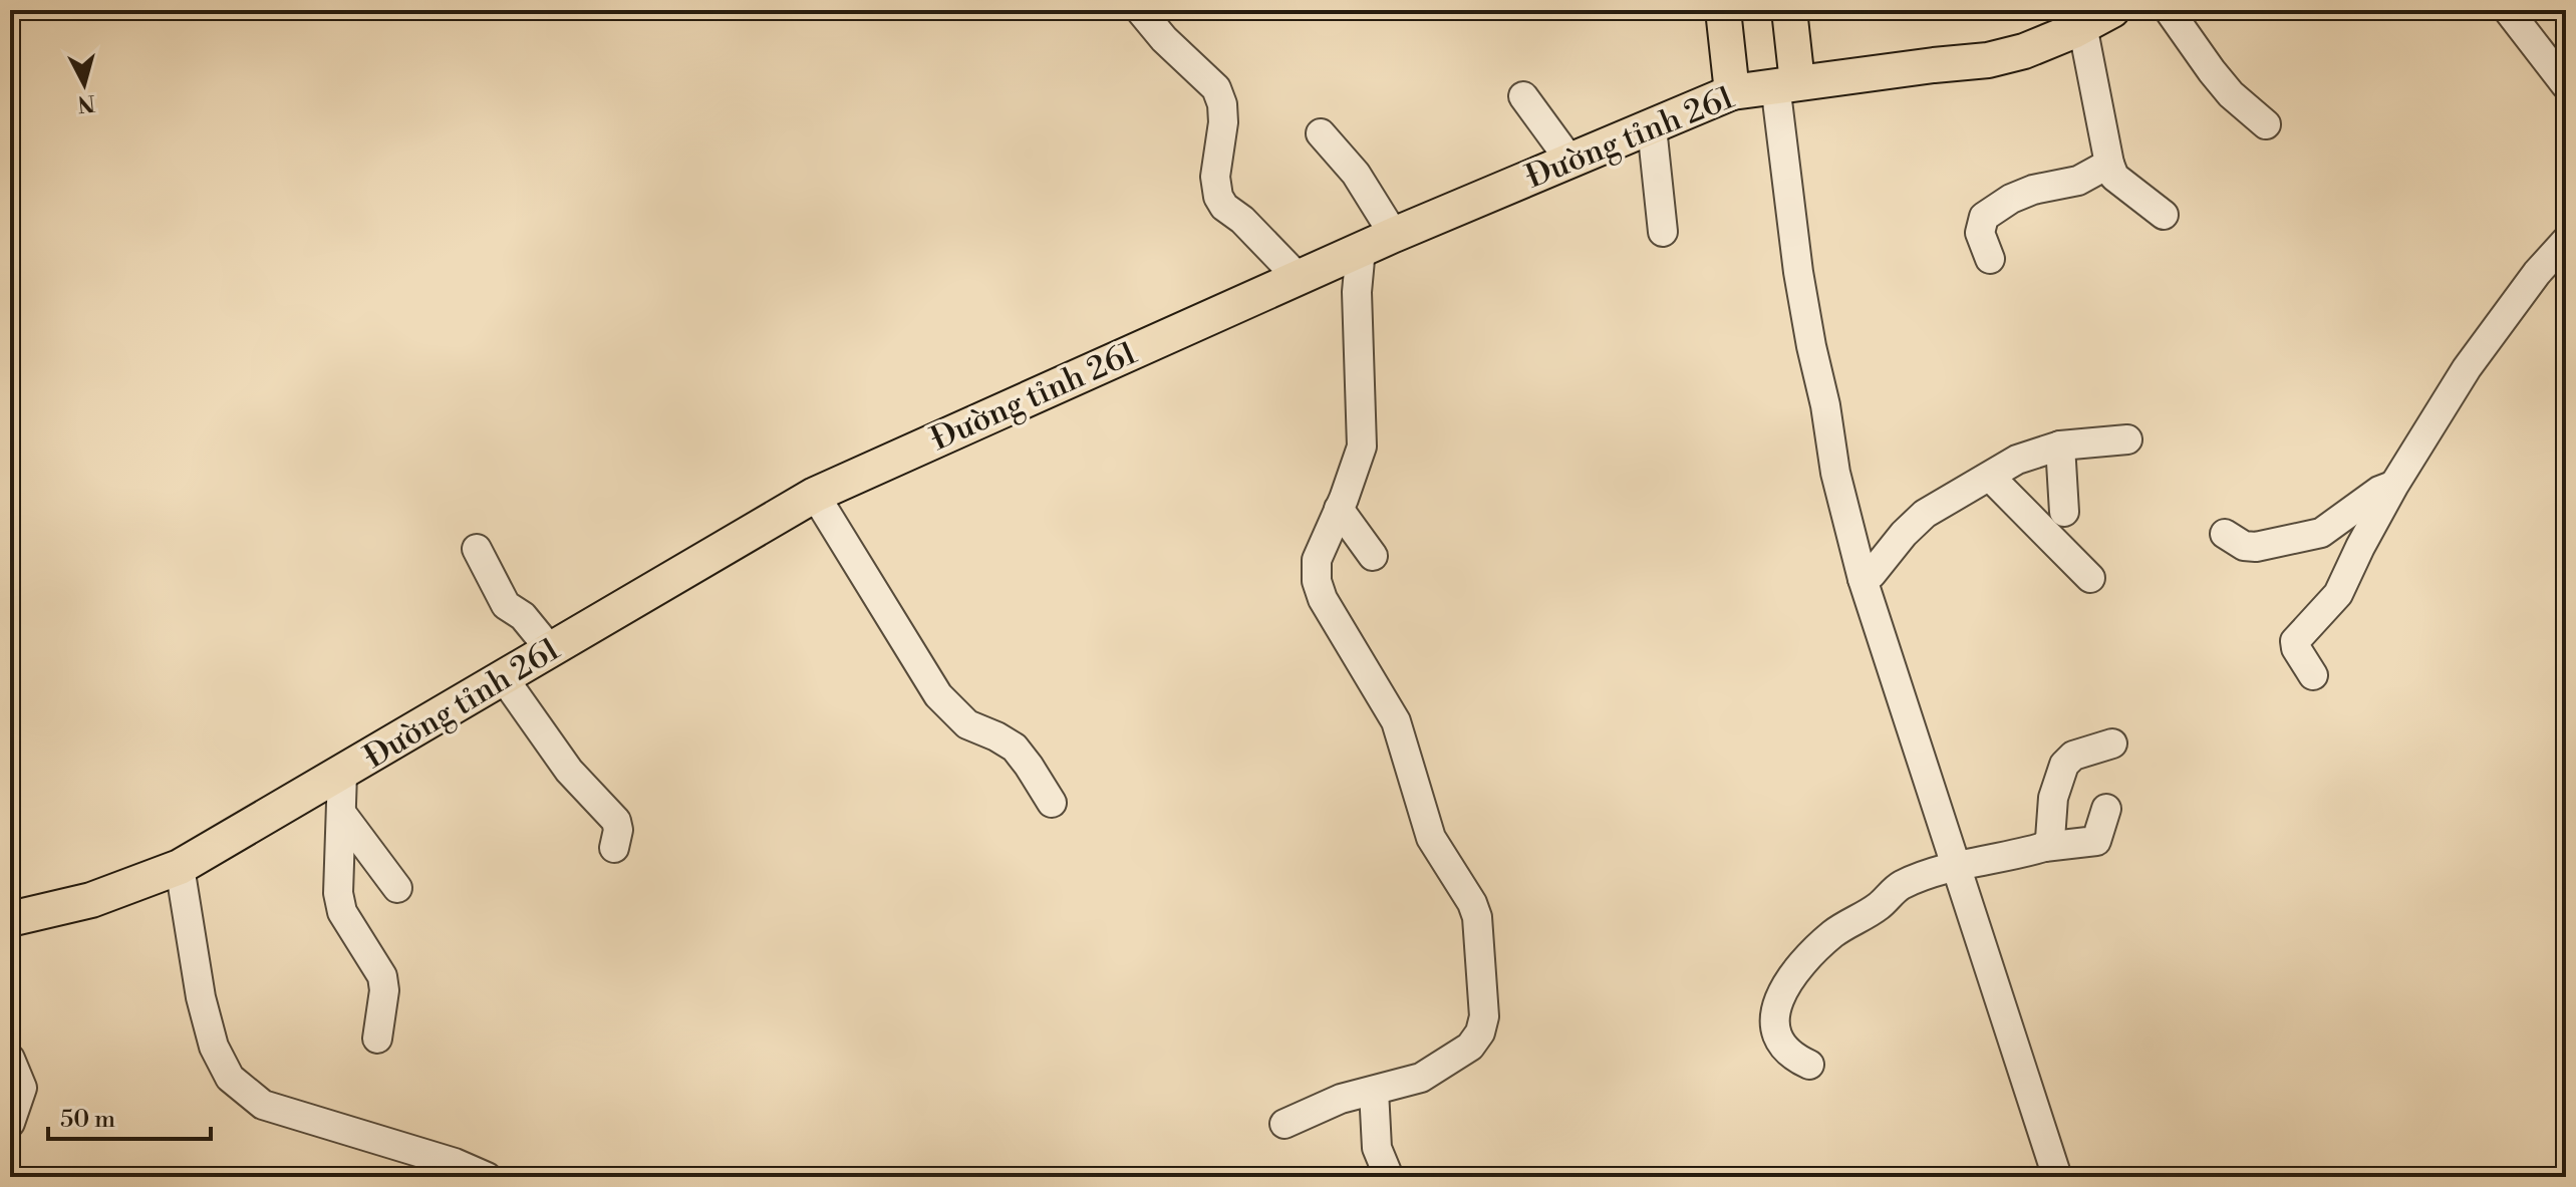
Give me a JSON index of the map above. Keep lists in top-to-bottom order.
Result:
{
  "streets": {
    "main road": ["Đường tỉnh 261"]
  },
  "scale_bar": "50 m",
  "north": "bottom"
}
